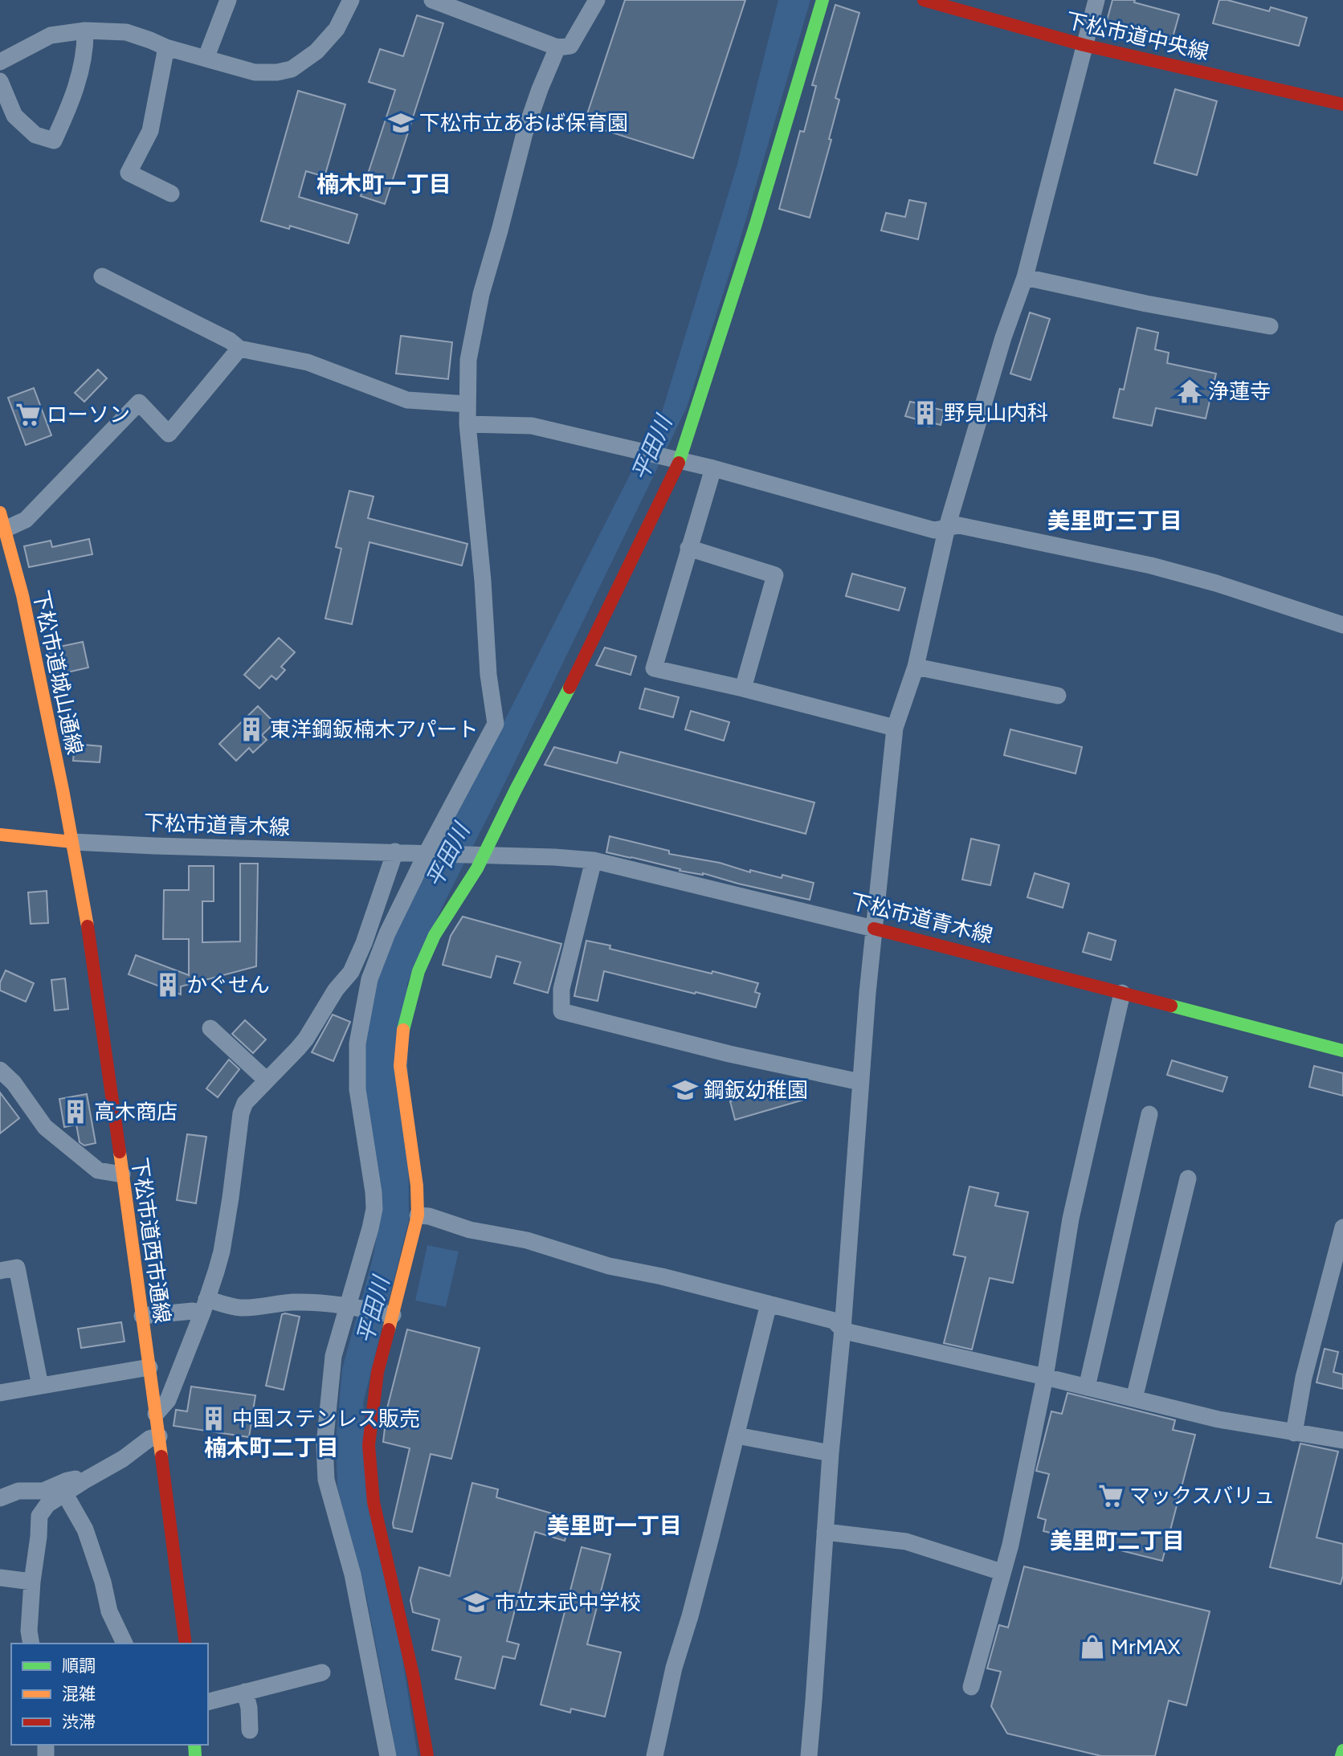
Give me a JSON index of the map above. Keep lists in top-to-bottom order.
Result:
{
  "streets": {
    "street": [
      "下松市道中央線",
      "下松市道城山通線",
      "下松市道青木線",
      "下松市道西市通線"
    ]
  },
  "crossings": [
    ["下松市道城山通線", "下松市道青木線"],
    ["下松市道城山通線", "下松市道西市通線"],
    ["下松市道青木線", "下松市道西市通線"]
  ],
  "districts": [
    "楠木町一丁目",
    "美里町三丁目",
    "楠木町二丁目",
    "美里町一丁目",
    "美里町二丁目"
  ],
  "water": ["平田川"],
  "places": {
    "school or university": ["下松市立あおば保育園", "鋼鈑幼稚園", "市立末武中学校"],
    "temple": ["浄蓮寺"],
    "building": [
      "野見山内科",
      "東洋鋼鈑楠木アパート",
      "かぐせん",
      "高木商店",
      "中国ステンレス販売"
    ],
    "supermarket": ["ローソン", "マックスバリュ"],
    "shop": ["MrMAX"]
  },
  "legend": ["順調", "混雑", "渋滞"]
}
